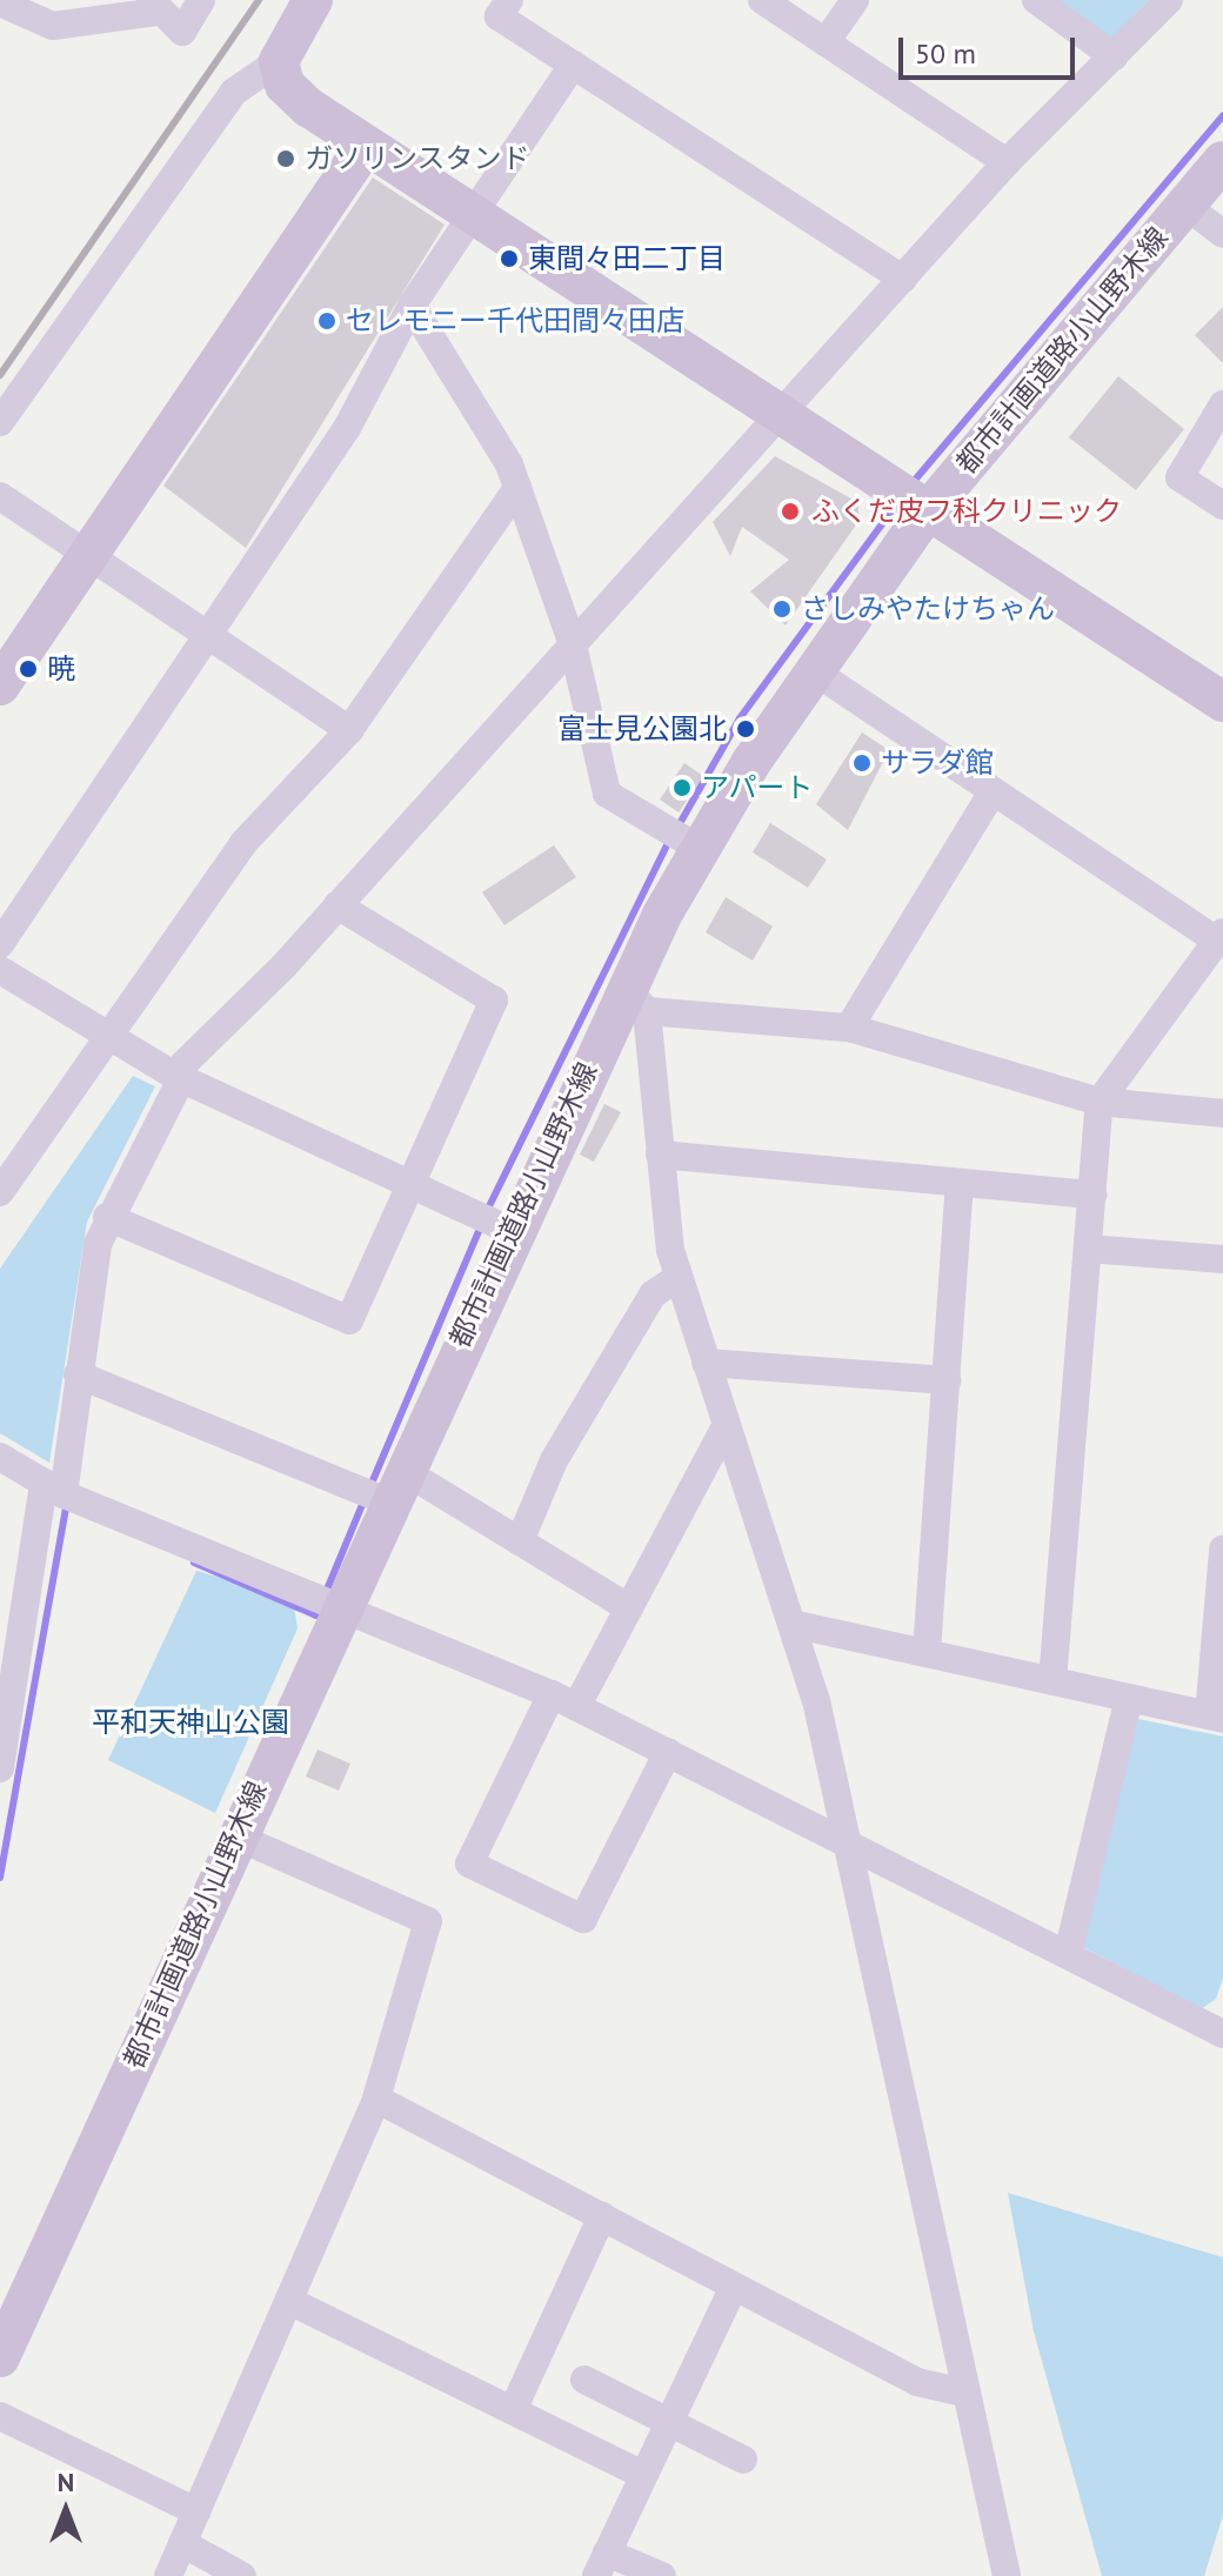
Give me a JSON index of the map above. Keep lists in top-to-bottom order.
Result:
{
  "streets": {
    "street": ["都市計画道路小山野木線"]
  },
  "parks": ["平和天神山公園"],
  "places": [
    "ガソリンスタンド",
    "東間々田二丁目",
    "セレモニー千代田間々田店",
    "ふくだ皮フ科クリニック",
    "さしみやたけちゃん",
    "暁",
    "富士見公園北",
    "サラダ館",
    "アパート"
  ],
  "scale_bar": "50 m",
  "north": "top"
}
